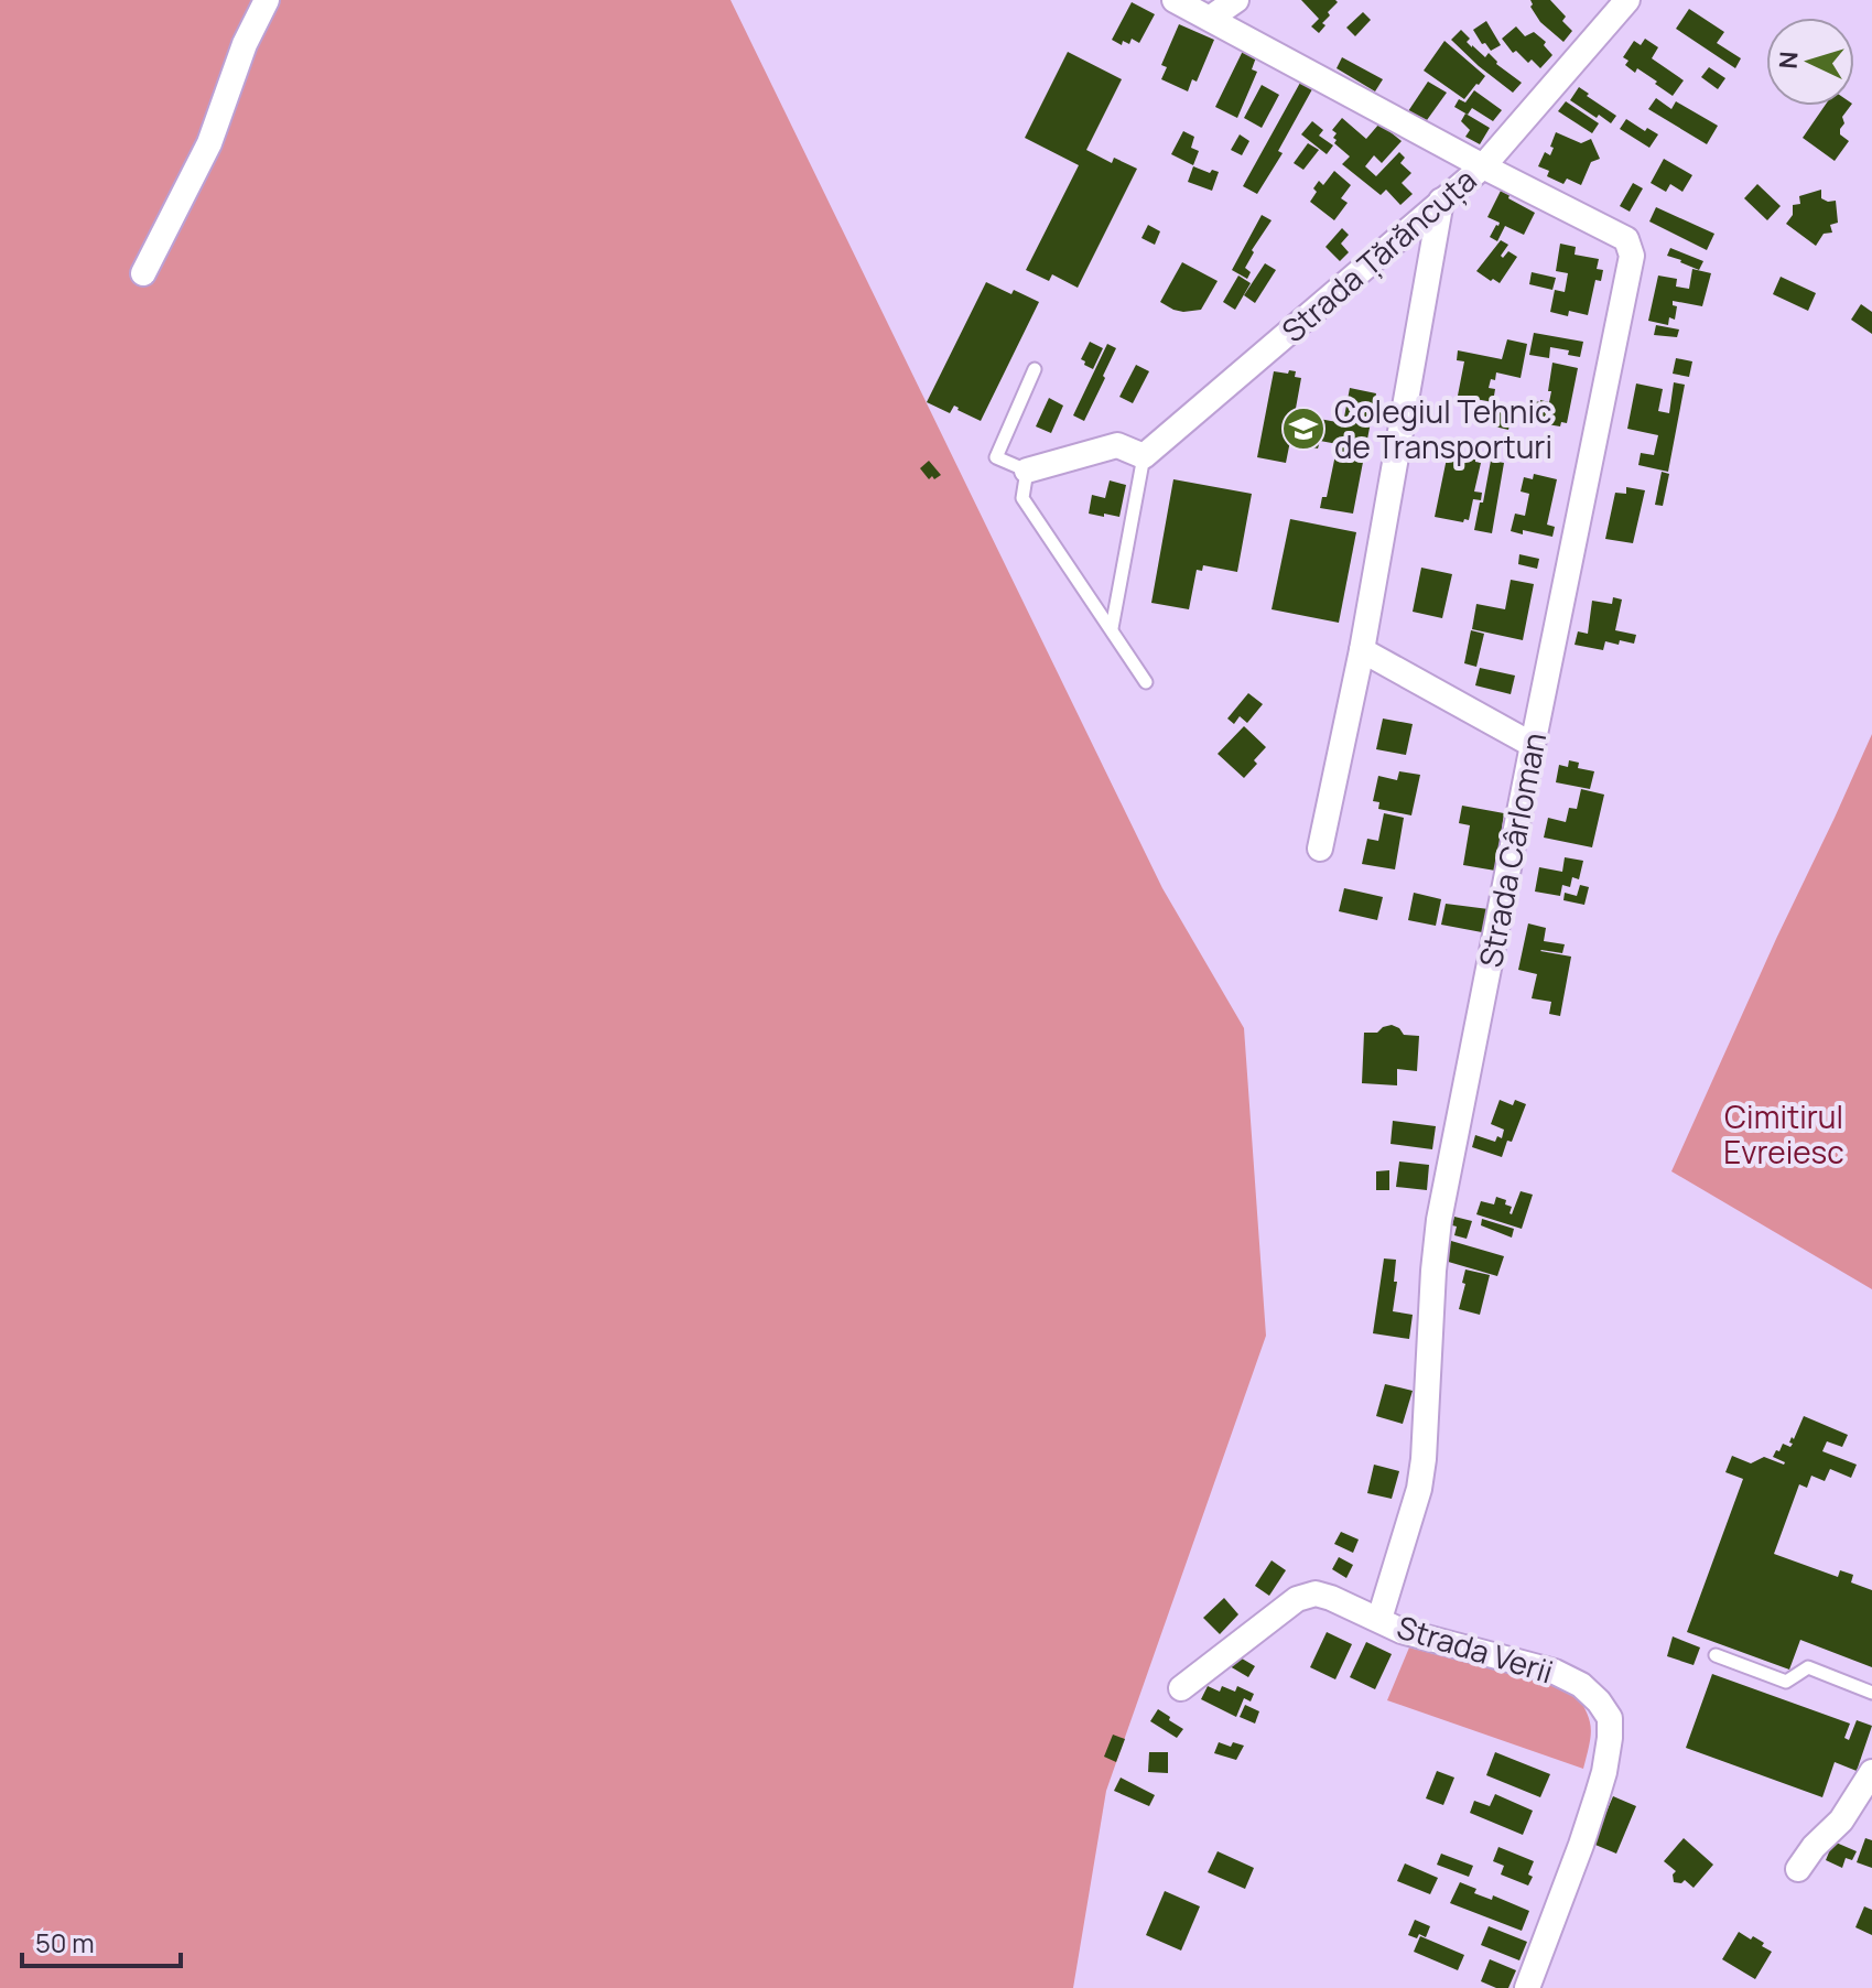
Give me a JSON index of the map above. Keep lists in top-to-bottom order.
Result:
{
  "streets": {
    "street": ["Strada Țărăncuța", "Strada Cârloman", "Strada Verii"]
  },
  "crossings": [
    ["Strada Țărăncuța", "Strada Cârloman"],
    ["Strada Cârloman", "Strada Verii"]
  ],
  "parks": ["Cimitirul Evreiesc"],
  "places": {
    "school or university": ["Colegiul Tehnic de Transporturi"]
  },
  "scale_bar": "50 m",
  "north": "left"
}
